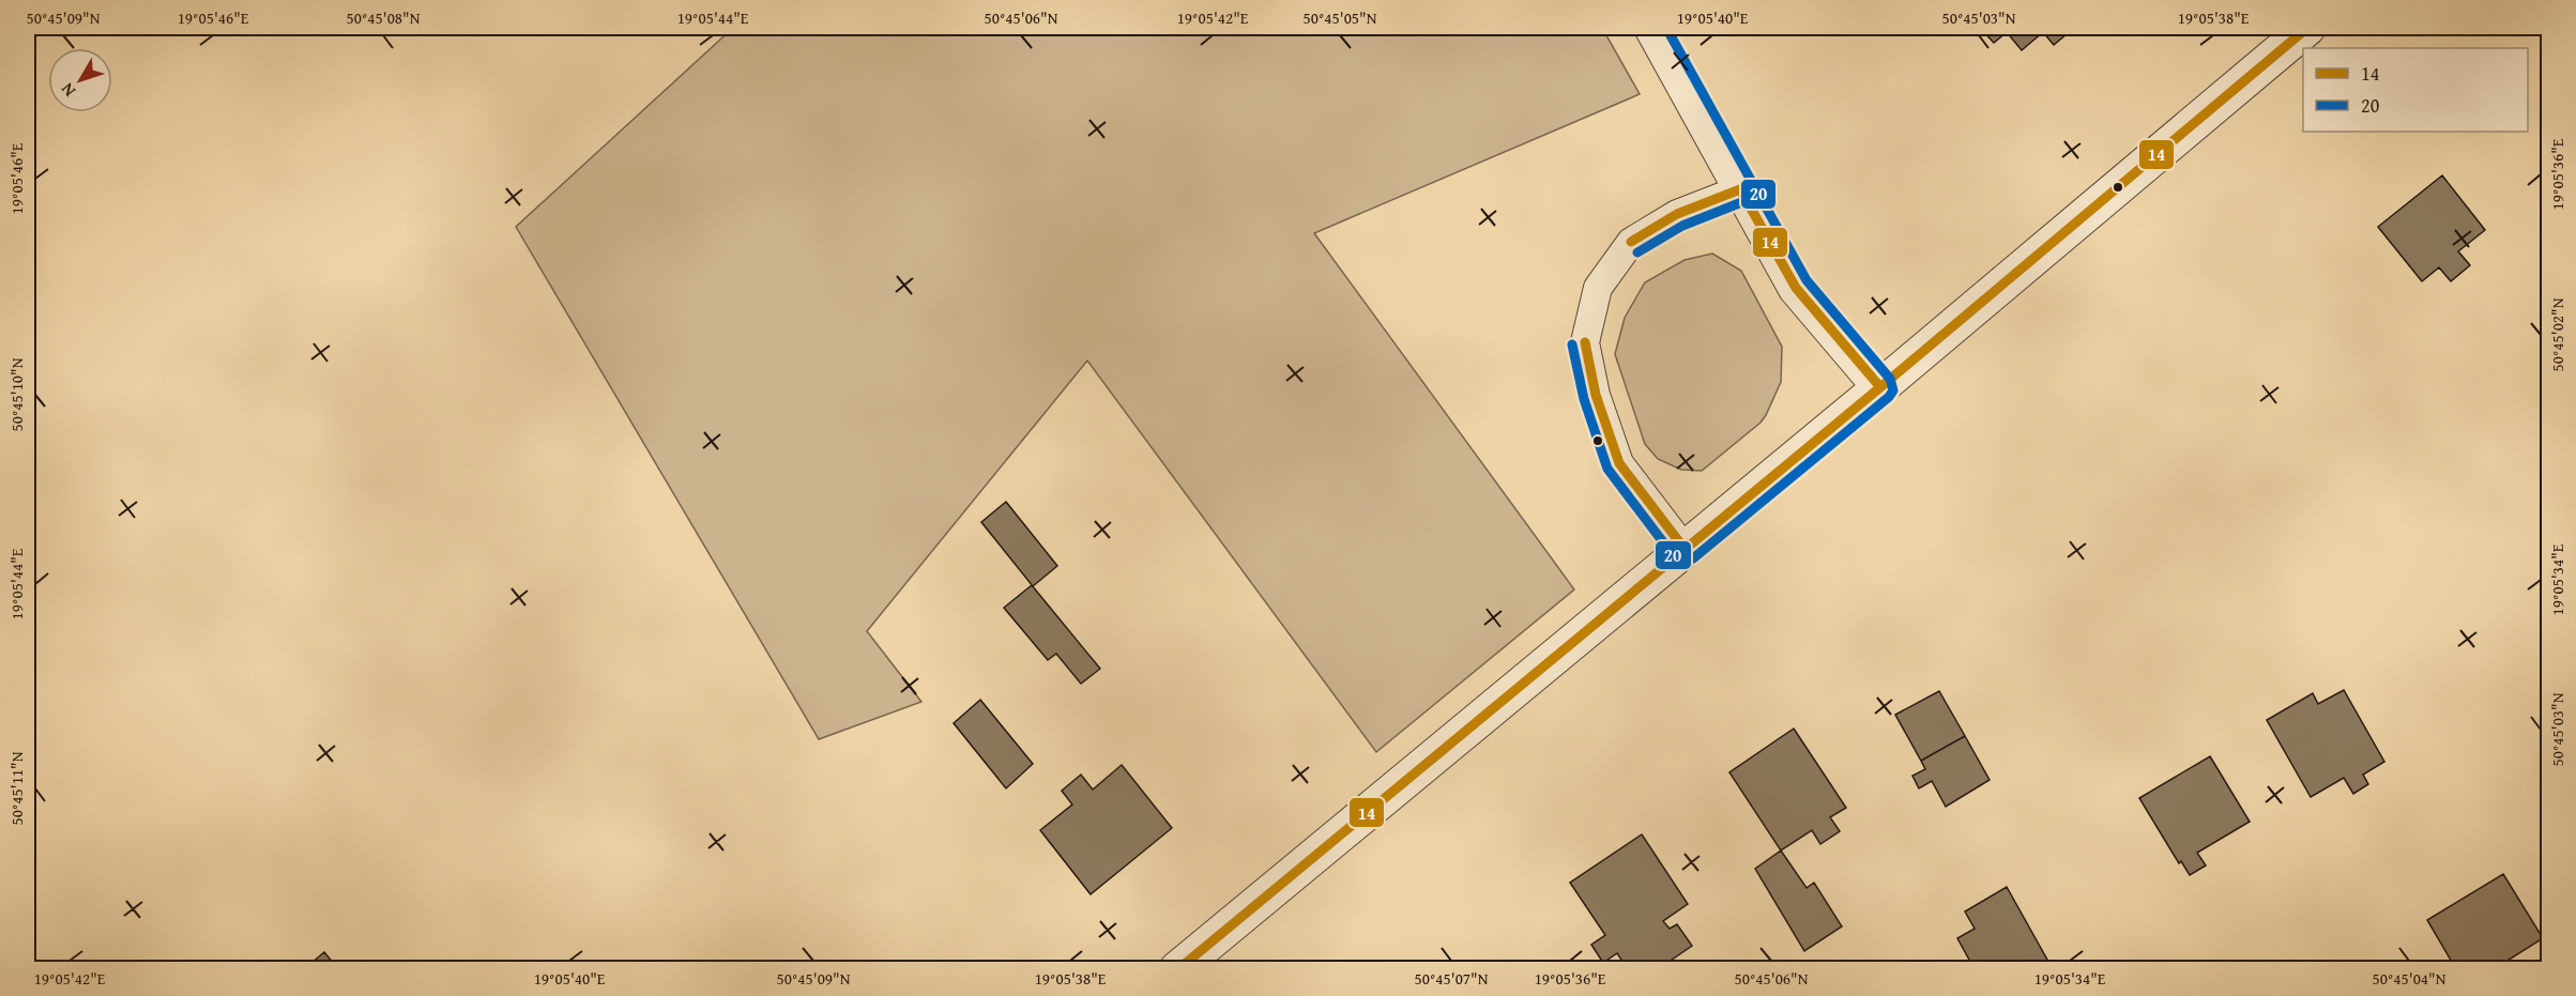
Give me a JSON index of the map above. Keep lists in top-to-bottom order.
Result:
{
  "lines": ["transit line 14", "transit line 20"],
  "legend": ["14", "20"],
  "north": "bottom left",
  "coordinates": [
    "50°45'09\"N",
    "19°05'46\"E",
    "50°45'08\"N",
    "19°05'44\"E",
    "50°45'06\"N",
    "19°05'42\"E",
    "50°45'05\"N",
    "19°05'40\"E",
    "50°45'03\"N",
    "19°05'38\"E",
    "19°05'36\"E",
    "50°45'02\"N",
    "50°45'10\"N",
    "19°05'34\"E",
    "50°45'11\"N",
    "50°45'07\"N",
    "50°45'04\"N"
  ]
}
